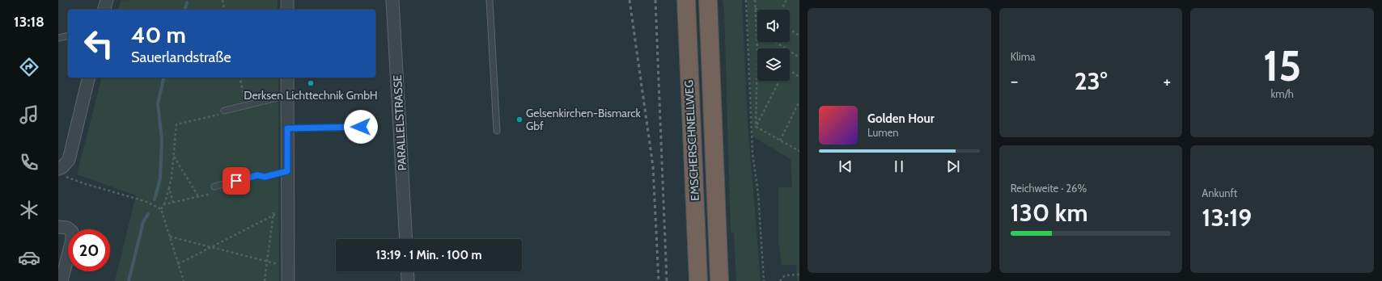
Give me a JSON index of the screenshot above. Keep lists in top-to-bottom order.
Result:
{
  "streets": {
    "highway": ["EMSCHERSCHNELLWEG"],
    "street": ["PARALLELSTRASSE"]
  },
  "places": ["Derksen Lichttechnik GmbH", "Gelsenkirchen-Bismarck Gbf"],
  "page": {
    "tabs": "13:18",
    "tile": [
      "Klima",
      ["15", "km/h"],
      ["Reichweite · 26%", "130 km"],
      ["Ankunft", "13:19"]
    ],
    "turn": ["40 m", "Sauerlandstraße"],
    "heat": ["−", "23°", "+"],
    "song": ["Golden Hour", "Lumen"],
    "limit": "20",
    "trip": "13:19 · 1 Min. · 100 m"
  }
}
